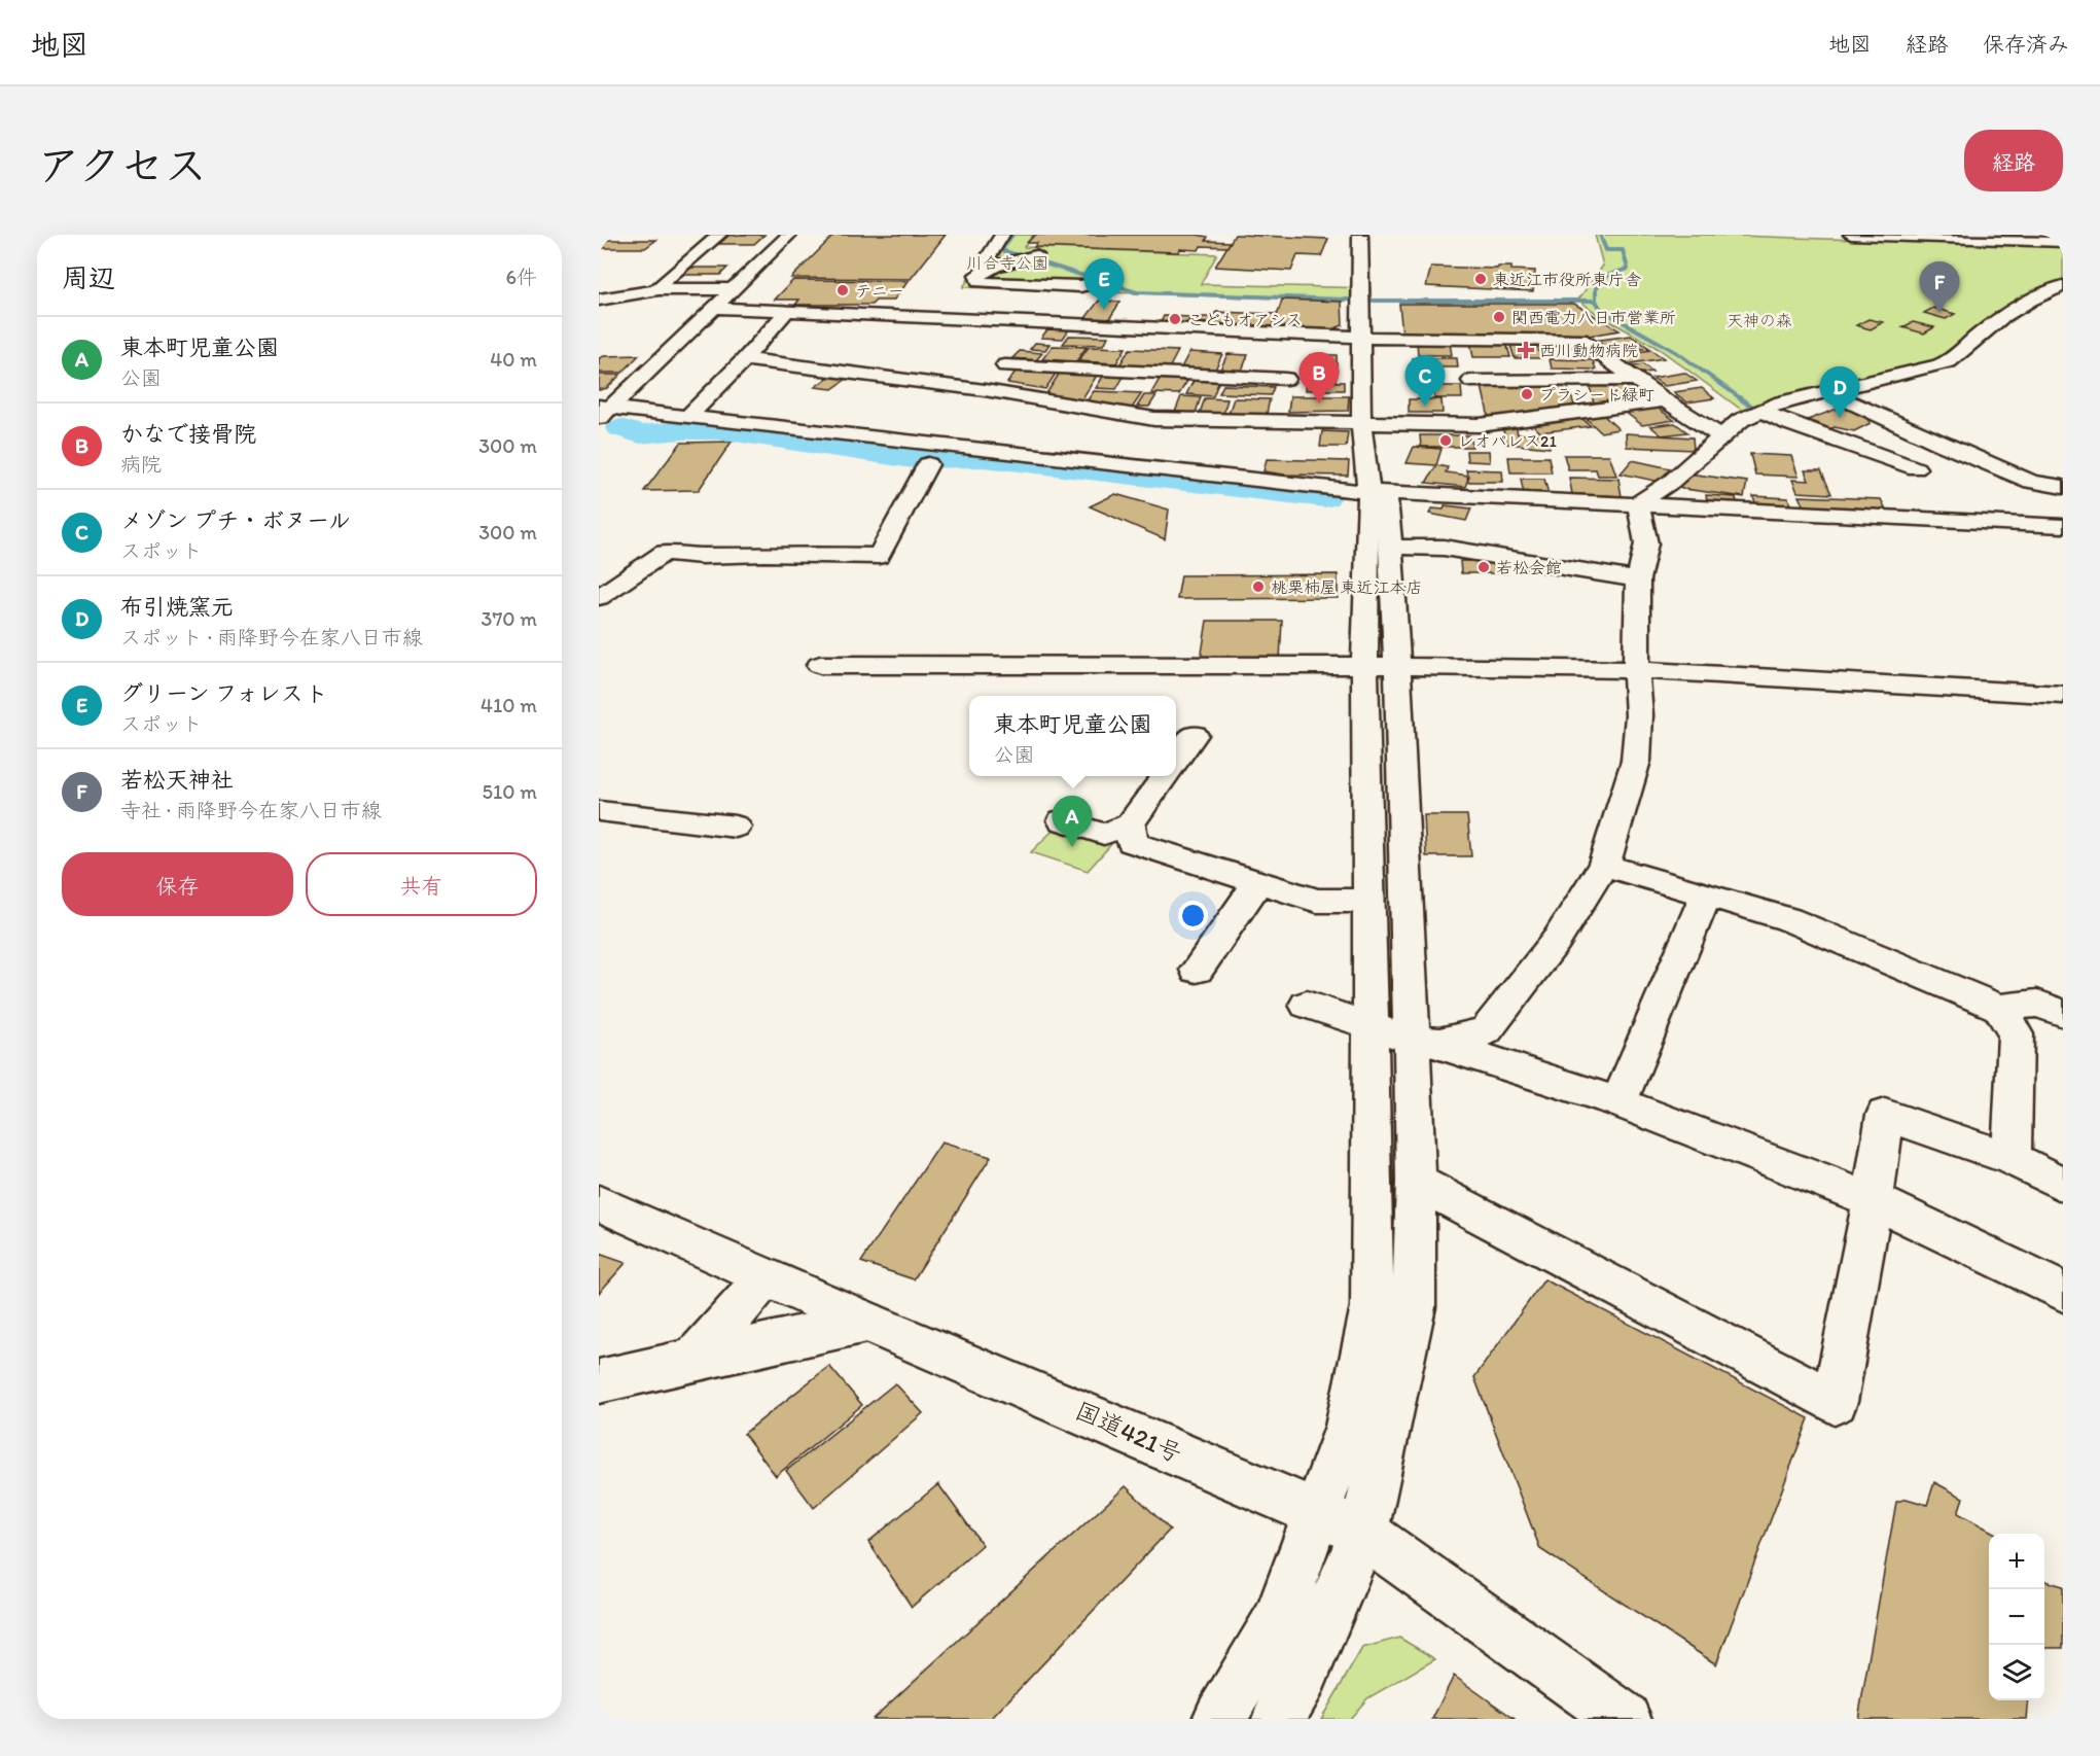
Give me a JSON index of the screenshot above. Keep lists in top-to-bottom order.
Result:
{
  "streets": {
    "main road": ["国道421号"]
  },
  "parks": ["川合寺公園", "天神の森"],
  "places": {
    "other": [
      "東近江市役所東庁舎",
      "テニー",
      "関西電力八日市営業所",
      "こどもオアシス",
      "プラシード緑町",
      "レオパレス21",
      "若松会館",
      "桃栗柿屋 東近江本店"
    ],
    "health": ["西川動物病院"]
  },
  "page": {
    "header": "地図",
    "nav": ["地図", "経路", "保存済み"],
    "title": "アクセス",
    "buttons": [
      "経路",
      ["保存", "共有"]
    ],
    "heading": ["周辺", "6件"],
    "pins": [
      "E",
      "F",
      "B",
      "C",
      "D",
      "A"
    ],
    "list": [
      {
        "mark": "A",
        "name": "東本町児童公園",
        "note": "公園",
        "value": "40 m"
      },
      {
        "mark": "B",
        "name": "かなで接骨院",
        "note": "病院",
        "value": "300 m"
      },
      {
        "mark": "C",
        "name": "メゾン プチ・ボヌール",
        "note": "スポット",
        "value": "300 m"
      },
      {
        "mark": "D",
        "name": "布引焼窯元",
        "note": "スポット · 雨降野今在家八日市線",
        "value": "370 m"
      },
      {
        "mark": "E",
        "name": "グリーン フォレスト",
        "note": "スポット",
        "value": "410 m"
      },
      {
        "mark": "F",
        "name": "若松天神社",
        "note": "寺社 · 雨降野今在家八日市線",
        "value": "510 m"
      }
    ],
    "popup": ["東本町児童公園", "公園"],
    "map_buttons": ["+", "−"]
  }
}
